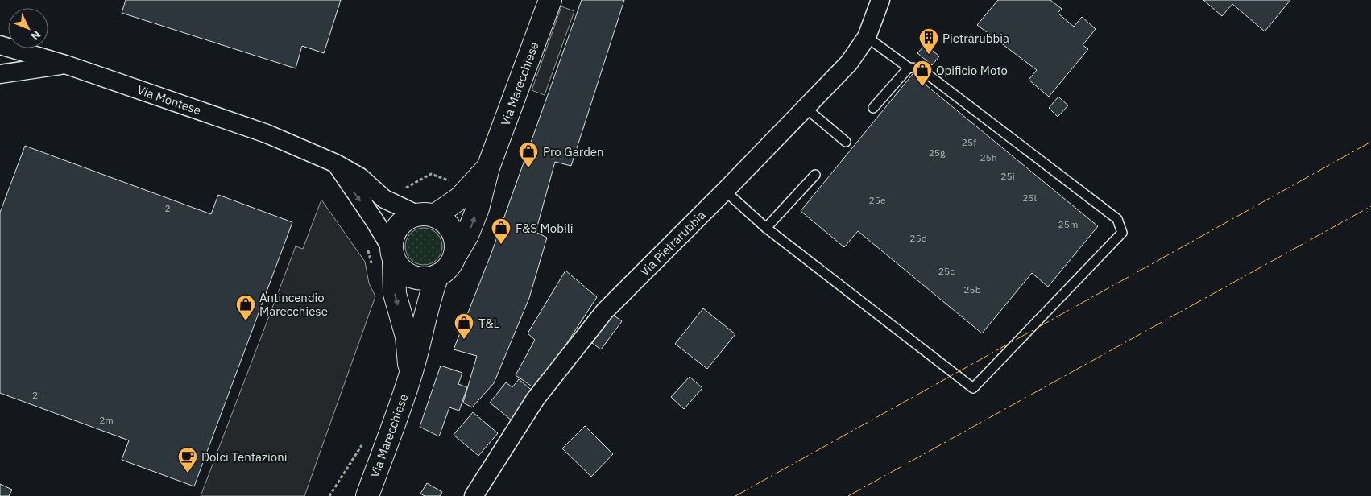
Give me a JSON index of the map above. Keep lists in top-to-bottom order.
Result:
{
  "streets": {
    "main road": ["Via Marecchiese"],
    "street": ["Via Montese", "Via Pietrarubbia"]
  },
  "crossings": [
    ["Via Marecchiese", "Via Montese"]
  ],
  "places": {
    "building": ["Pietrarubbia"],
    "shop": [
      "Opificio Moto",
      "Pro Garden",
      "F&S Mobili",
      "Antincendio Marecchiese",
      "T&L"
    ],
    "cafe": ["Dolci Tentazioni"]
  },
  "house_numbers": [
    "25f",
    "25g",
    "25h",
    "25i",
    "25l",
    "25e",
    "2",
    "25m",
    "25d",
    "25c",
    "25b",
    "2i",
    "2m"
  ],
  "north": "bottom right"
}
